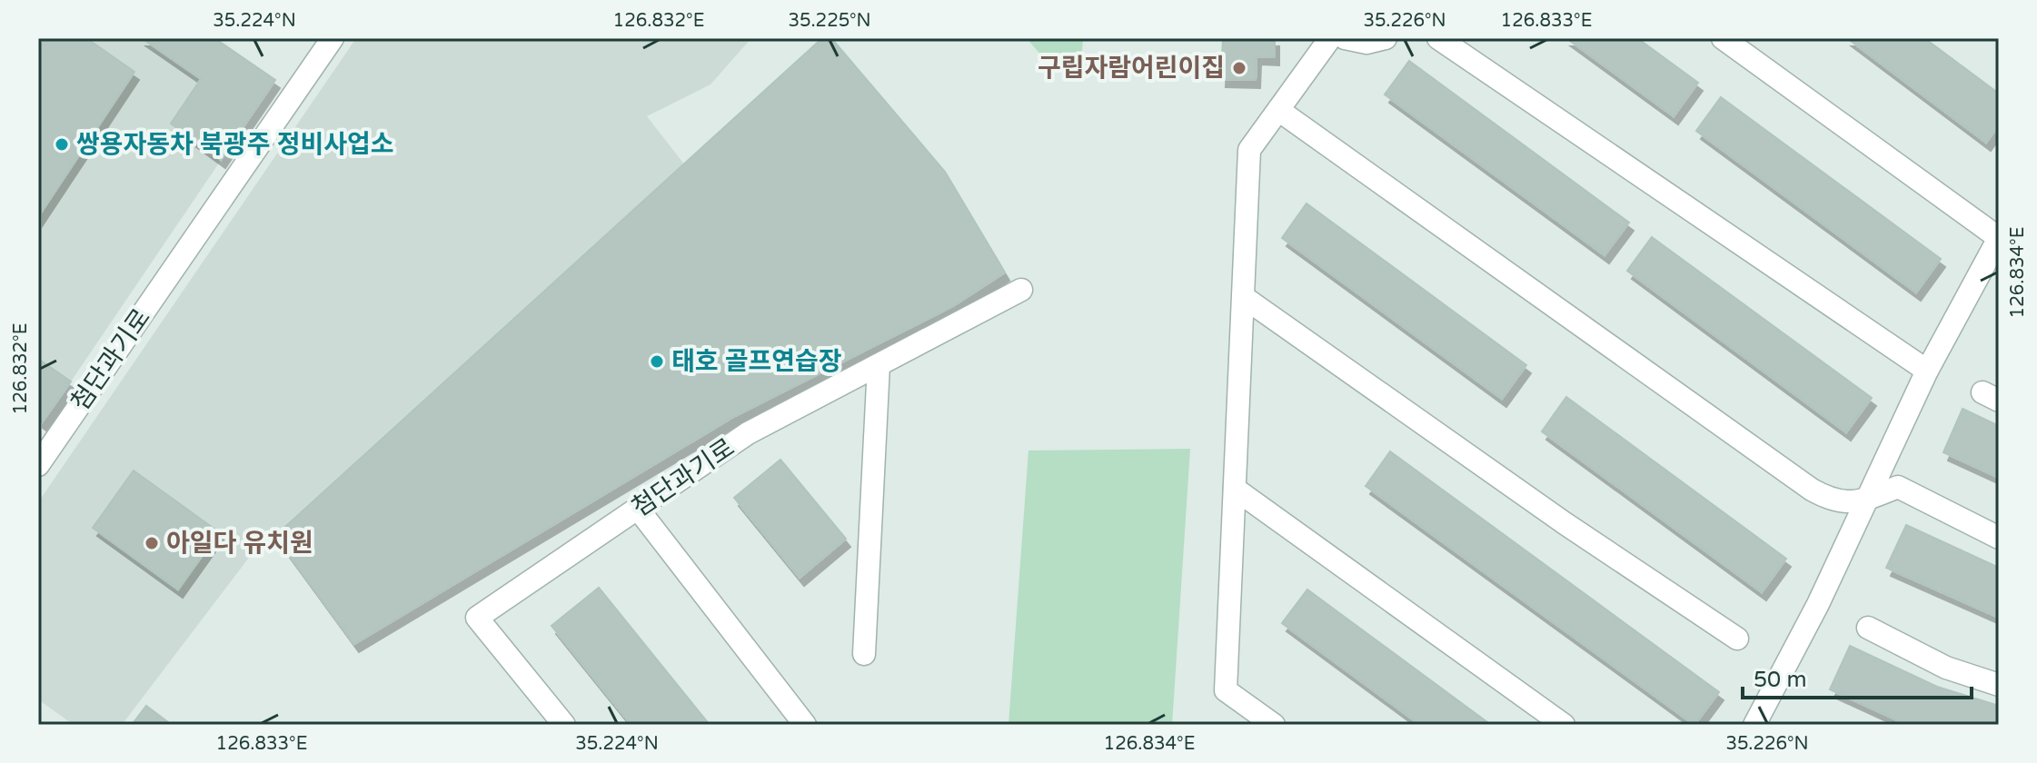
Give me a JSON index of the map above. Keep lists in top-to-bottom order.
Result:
{
  "streets": {
    "street": ["첨단과기로"]
  },
  "places": [
    "구립자람어린이집",
    "쌍용자동차 북광주 정비사업소",
    "태호 골프연습장",
    "아일다 유치원"
  ],
  "scale_bar": "50 m",
  "coordinates": [
    "35.224°N",
    "126.832°E",
    "35.225°N",
    "35.226°N",
    "126.833°E",
    "126.834°E"
  ]
}
